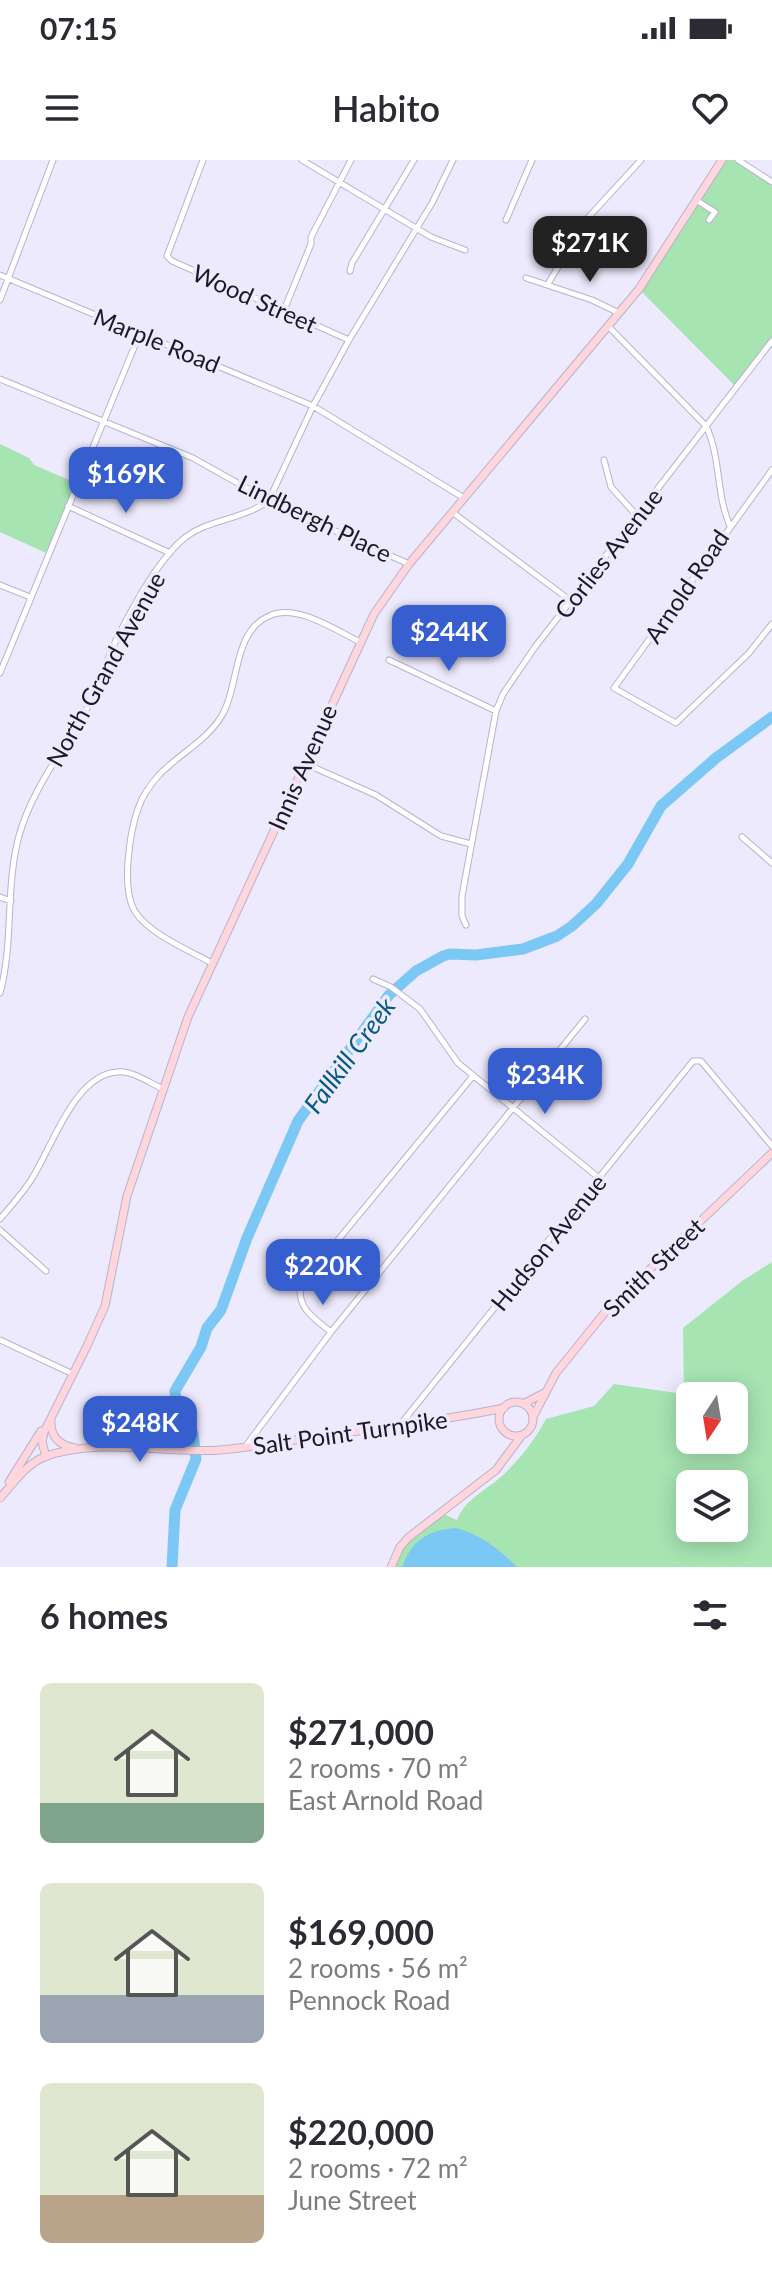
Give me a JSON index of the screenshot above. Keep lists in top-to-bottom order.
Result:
{
  "streets": {
    "main road": ["Innis Avenue", "Smith Street", "Salt Point Turnpike"],
    "street": [
      "Wood Street",
      "Marple Road",
      "Lindbergh Place",
      "Corlies Avenue",
      "Arnold Road",
      "North Grand Avenue",
      "Hudson Avenue"
    ]
  },
  "crossings": [
    ["Marple Road", "Innis Avenue"],
    ["Lindbergh Place", "North Grand Avenue"],
    ["Lindbergh Place", "Innis Avenue"],
    ["Corlies Avenue", "Arnold Road"],
    ["Arnold Road", "Innis Avenue"],
    ["Innis Avenue", "Salt Point Turnpike"],
    ["Hudson Avenue", "Salt Point Turnpike"],
    ["Smith Street", "Salt Point Turnpike"]
  ],
  "water": ["Fallkill Creek"],
  "north": "bottom",
  "page": {
    "status": "07:15",
    "header": "Habito",
    "price": [
      "$271K",
      "$169K",
      "$244K",
      "$234K",
      "$220K",
      "$248K"
    ],
    "heading": "6 homes",
    "list": [
      {
        "name": "$271,000",
        "note": "2 rooms · 70 m² · East Arnold Road"
      },
      {
        "name": "$169,000",
        "note": "2 rooms · 56 m² · Pennock Road"
      },
      {
        "name": "$220,000",
        "note": "2 rooms · 72 m² · June Street"
      }
    ]
  }
}
